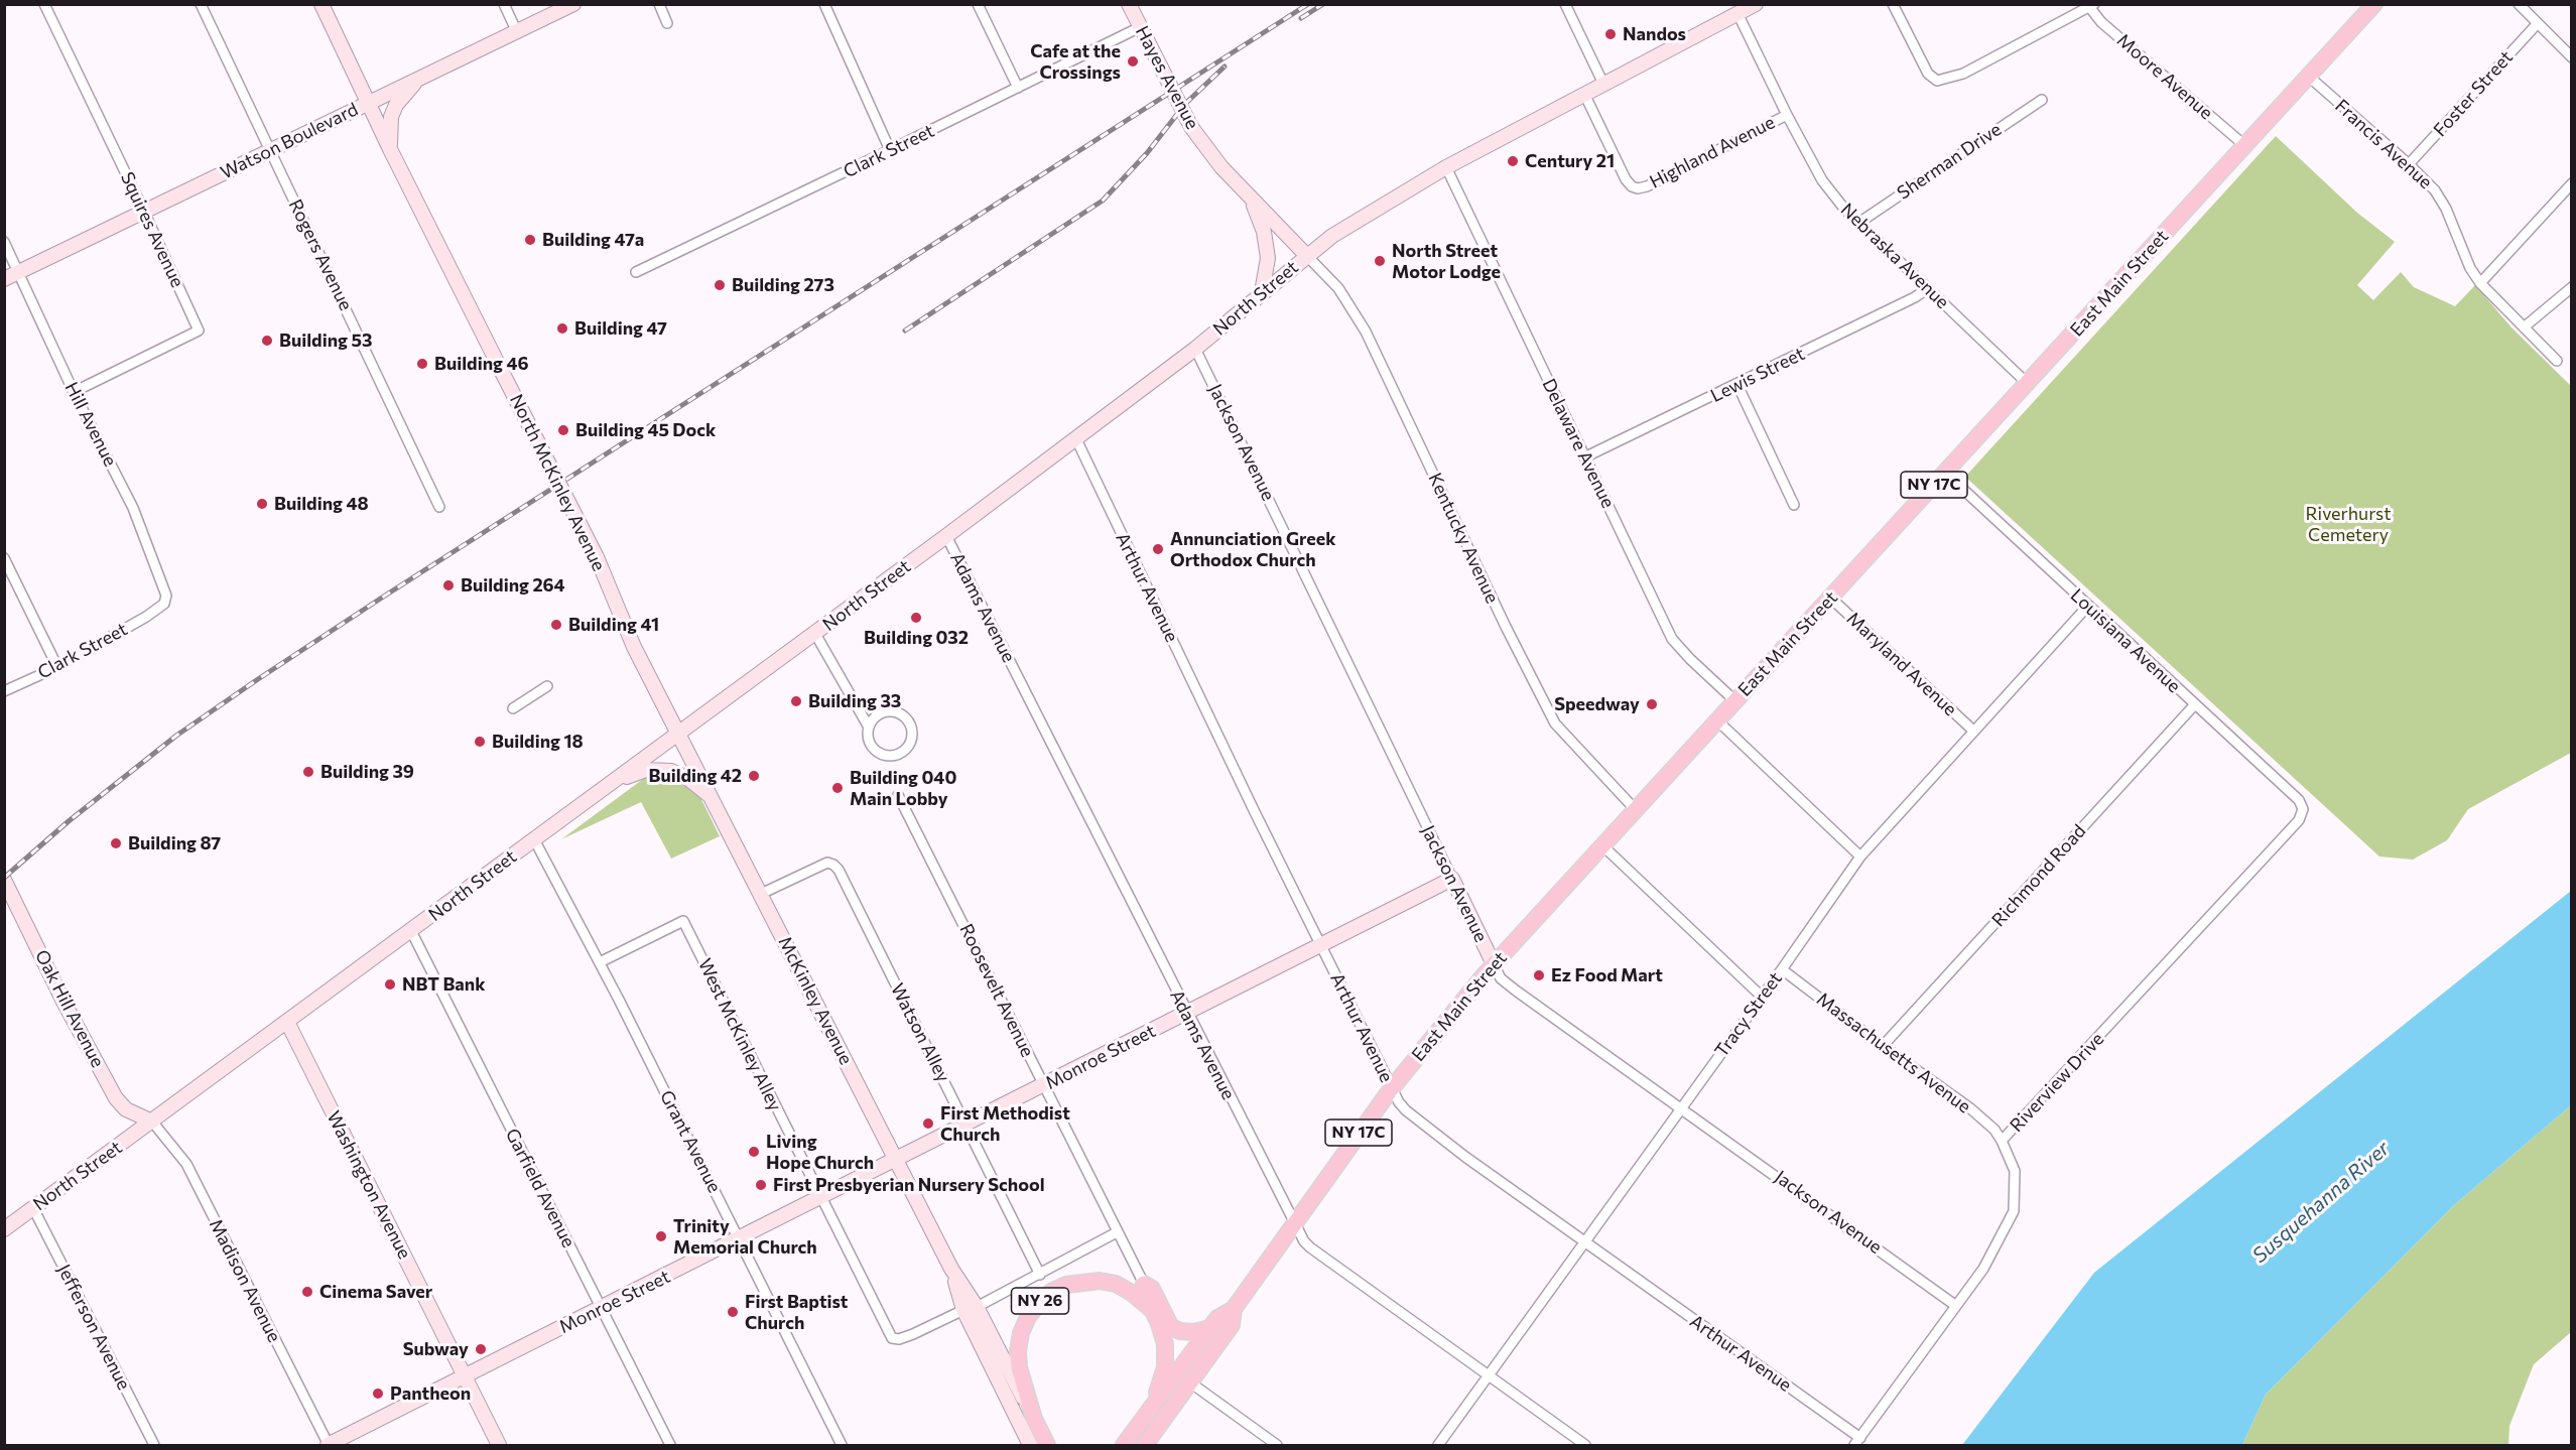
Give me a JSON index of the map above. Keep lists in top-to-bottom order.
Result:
{
  "streets": {
    "main road": ["East Main Street", "NY 17C", "NY 26"],
    "street": [
      "Moore Avenue",
      "Hayes Avenue",
      "Foster Street",
      "Watson Boulevard",
      "Francis Avenue",
      "Clark Street",
      "Highland Avenue",
      "Sherman Drive",
      "Squires Avenue",
      "Rogers Avenue",
      "Nebraska Avenue",
      "North Street",
      "Lewis Street",
      "Hill Avenue",
      "Jackson Avenue",
      "Delaware Avenue",
      "North McKinley Avenue",
      "Kentucky Avenue",
      "Arthur Avenue",
      "Adams Avenue",
      "Louisiana Avenue",
      "Maryland Avenue",
      "Richmond Road",
      "Roosevelt Avenue",
      "McKinley Avenue",
      "Oak Hill Avenue",
      "Tracy Street",
      "Watson Alley",
      "West McKinley Alley",
      "Massachusetts Avenue",
      "Monroe Street",
      "Riverview Drive",
      "Grant Avenue",
      "Washington Avenue",
      "Garfield Avenue",
      "Madison Avenue",
      "Jefferson Avenue"
    ]
  },
  "crossings": [
    ["Moore Avenue", "East Main Street"],
    ["Hayes Avenue", "Clark Street"],
    ["Hayes Avenue", "North Street"],
    ["Hayes Avenue", "Kentucky Avenue"],
    ["Foster Street", "Francis Avenue"],
    ["Watson Boulevard", "Squires Avenue"],
    ["Watson Boulevard", "Rogers Avenue"],
    ["Watson Boulevard", "Hill Avenue"],
    ["Watson Boulevard", "North McKinley Avenue"],
    ["Francis Avenue", "East Main Street"],
    ["Clark Street", "Hill Avenue"],
    ["Highland Avenue", "Nebraska Avenue"],
    ["Highland Avenue", "North Street"],
    ["Sherman Drive", "Nebraska Avenue"],
    ["Squires Avenue", "Hill Avenue"],
    ["Nebraska Avenue", "East Main Street"],
    ["Nebraska Avenue", "North Street"],
    ["Nebraska Avenue", "Lewis Street"],
    ["East Main Street", "Jackson Avenue"],
    ["East Main Street", "Delaware Avenue"],
    ["East Main Street", "Kentucky Avenue"],
    ["East Main Street", "Arthur Avenue"],
    ["East Main Street", "Adams Avenue"],
    ["East Main Street", "Louisiana Avenue"],
    ["East Main Street", "Maryland Avenue"],
    ["North Street", "Jackson Avenue"],
    ["North Street", "Delaware Avenue"],
    ["North Street", "North McKinley Avenue"],
    ["North Street", "Kentucky Avenue"],
    ["North Street", "Arthur Avenue"],
    ["North Street", "Adams Avenue"],
    ["North Street", "McKinley Avenue"],
    ["North Street", "Oak Hill Avenue"],
    ["North Street", "Grant Avenue"],
    ["North Street", "Washington Avenue"],
    ["North Street", "Garfield Avenue"],
    ["North Street", "Madison Avenue"],
    ["North Street", "Jefferson Avenue"],
    ["Lewis Street", "Delaware Avenue"],
    ["Jackson Avenue", "Tracy Street"],
    ["Jackson Avenue", "Monroe Street"],
    ["Jackson Avenue", "Riverview Drive"],
    ["North McKinley Avenue", "McKinley Avenue"],
    ["Arthur Avenue", "Tracy Street"],
    ["Arthur Avenue", "Monroe Street"],
    ["Arthur Avenue", "Riverview Drive"],
    ["Adams Avenue", "Tracy Street"],
    ["Adams Avenue", "Monroe Street"],
    ["Louisiana Avenue", "Richmond Road"],
    ["Louisiana Avenue", "Tracy Street"],
    ["Louisiana Avenue", "Riverview Drive"],
    ["Maryland Avenue", "Tracy Street"],
    ["Richmond Road", "Massachusetts Avenue"],
    ["Roosevelt Avenue", "Monroe Street"],
    ["McKinley Avenue", "Watson Alley"],
    ["McKinley Avenue", "West McKinley Alley"],
    ["McKinley Avenue", "Monroe Street"],
    ["McKinley Avenue", "NY 26"],
    ["Oak Hill Avenue", "Madison Avenue"],
    ["Tracy Street", "Massachusetts Avenue"],
    ["Watson Alley", "Monroe Street"],
    ["West McKinley Alley", "Monroe Street"],
    ["West McKinley Alley", "Grant Avenue"],
    ["Massachusetts Avenue", "Riverview Drive"],
    ["Monroe Street", "Grant Avenue"],
    ["Monroe Street", "Washington Avenue"],
    ["Monroe Street", "Garfield Avenue"],
    ["Monroe Street", "Madison Avenue"]
  ],
  "water": ["Susquehanna River"],
  "parks": ["Riverhurst Cemetery"],
  "places": [
    "Nandos",
    "Cafe at the Crossings",
    "Century 21",
    "Building 47a",
    "North Street Motor Lodge",
    "Building 273",
    "Building 47",
    "Building 53",
    "Building 46",
    "Building 45 Dock",
    "Building 48",
    "Annunciation Greek Orthodox Church",
    "Building 264",
    "Building 032",
    "Building 41",
    "Building 33",
    "Speedway",
    "Building 18",
    "Building 39",
    "Building 42",
    "Building 040 Main Lobby",
    "Building 87",
    "Ez Food Mart",
    "NBT Bank",
    "First Methodist Church",
    "Living Hope Church",
    "First Presbyerian Nursery School",
    "Trinity Memorial Church",
    "Cinema Saver",
    "First Baptist Church",
    "Subway",
    "Pantheon"
  ]
}
